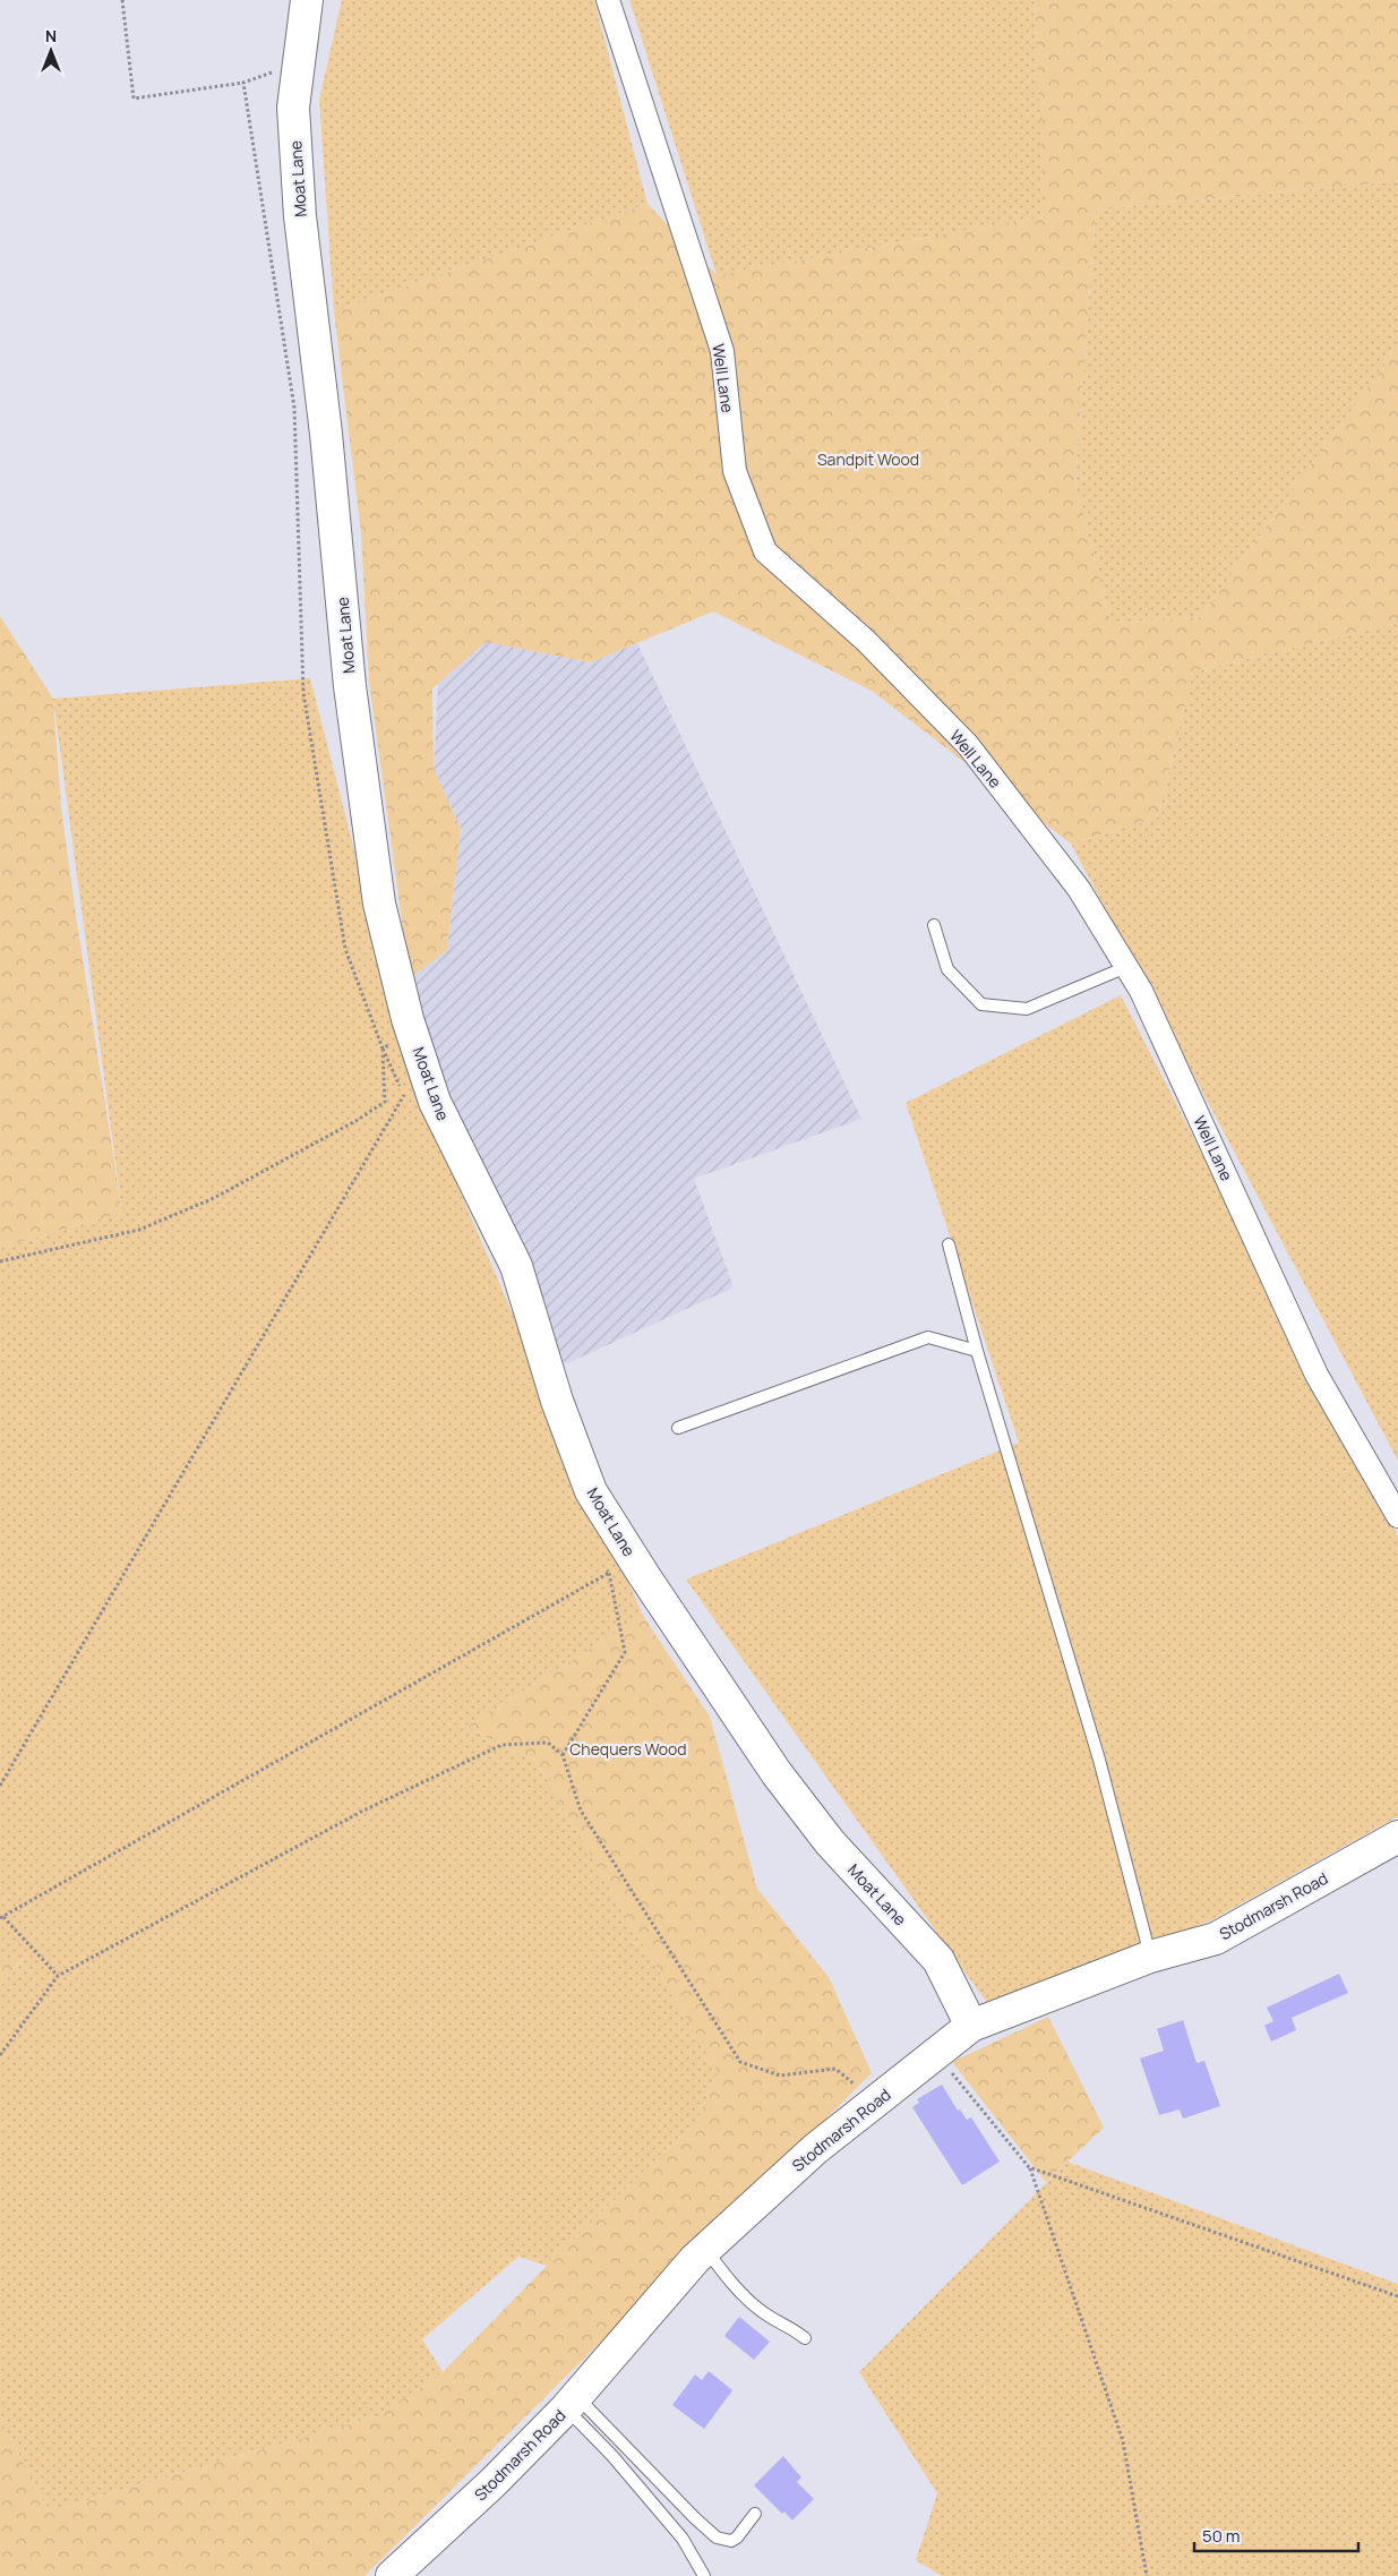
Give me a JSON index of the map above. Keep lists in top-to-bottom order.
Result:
{
  "streets": {
    "street": ["Moat Lane", "Well Lane", "Stodmarsh Road"]
  },
  "crossings": [
    ["Moat Lane", "Stodmarsh Road"]
  ],
  "parks": ["Sandpit Wood", "Chequers Wood"],
  "scale_bar": "50 m",
  "north": "top"
}
